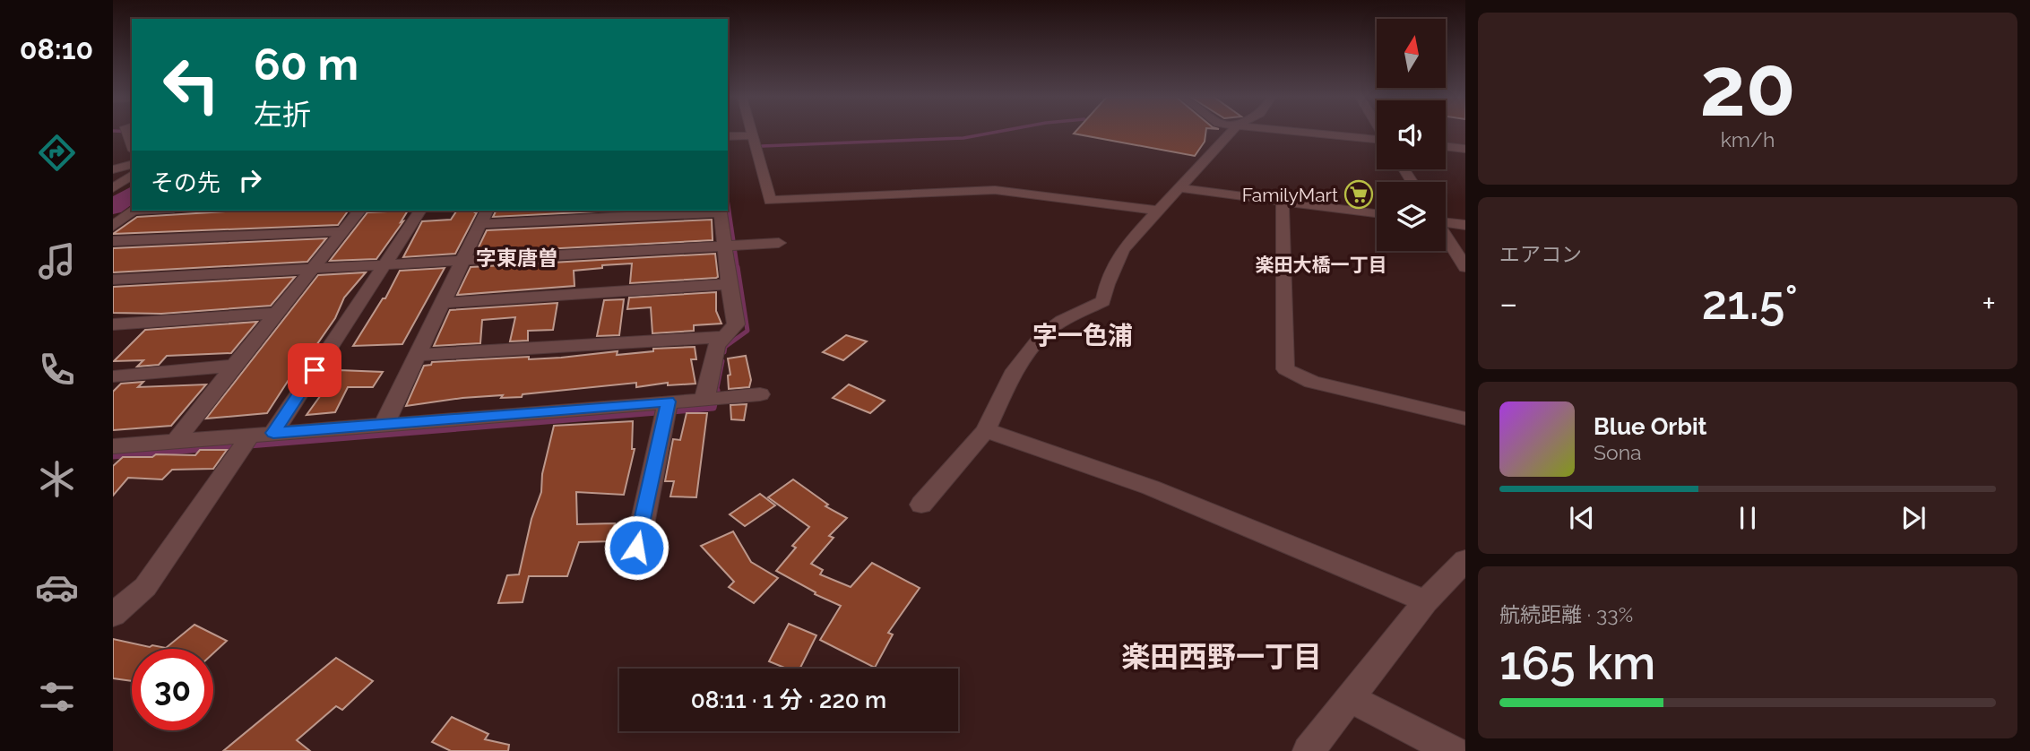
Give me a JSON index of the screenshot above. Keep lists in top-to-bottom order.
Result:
{
  "districts": [
    "字東唐曽",
    "楽田大橋一丁目",
    "字一色浦",
    "楽田西野一丁目"
  ],
  "places": {
    "supermarket": ["FamilyMart"]
  },
  "north": "top",
  "page": {
    "tabs": "08:10",
    "tile": [
      ["20", "km/h"],
      "エアコン",
      ["航続距離 · 33%", "165 km"]
    ],
    "turn": ["60 m", "左折"],
    "then": "その先",
    "heat": ["−", "21.5°", "+"],
    "song": ["Blue Orbit", "Sona"],
    "limit": "30",
    "trip": "08:11 · 1 分 · 220 m"
  }
}
